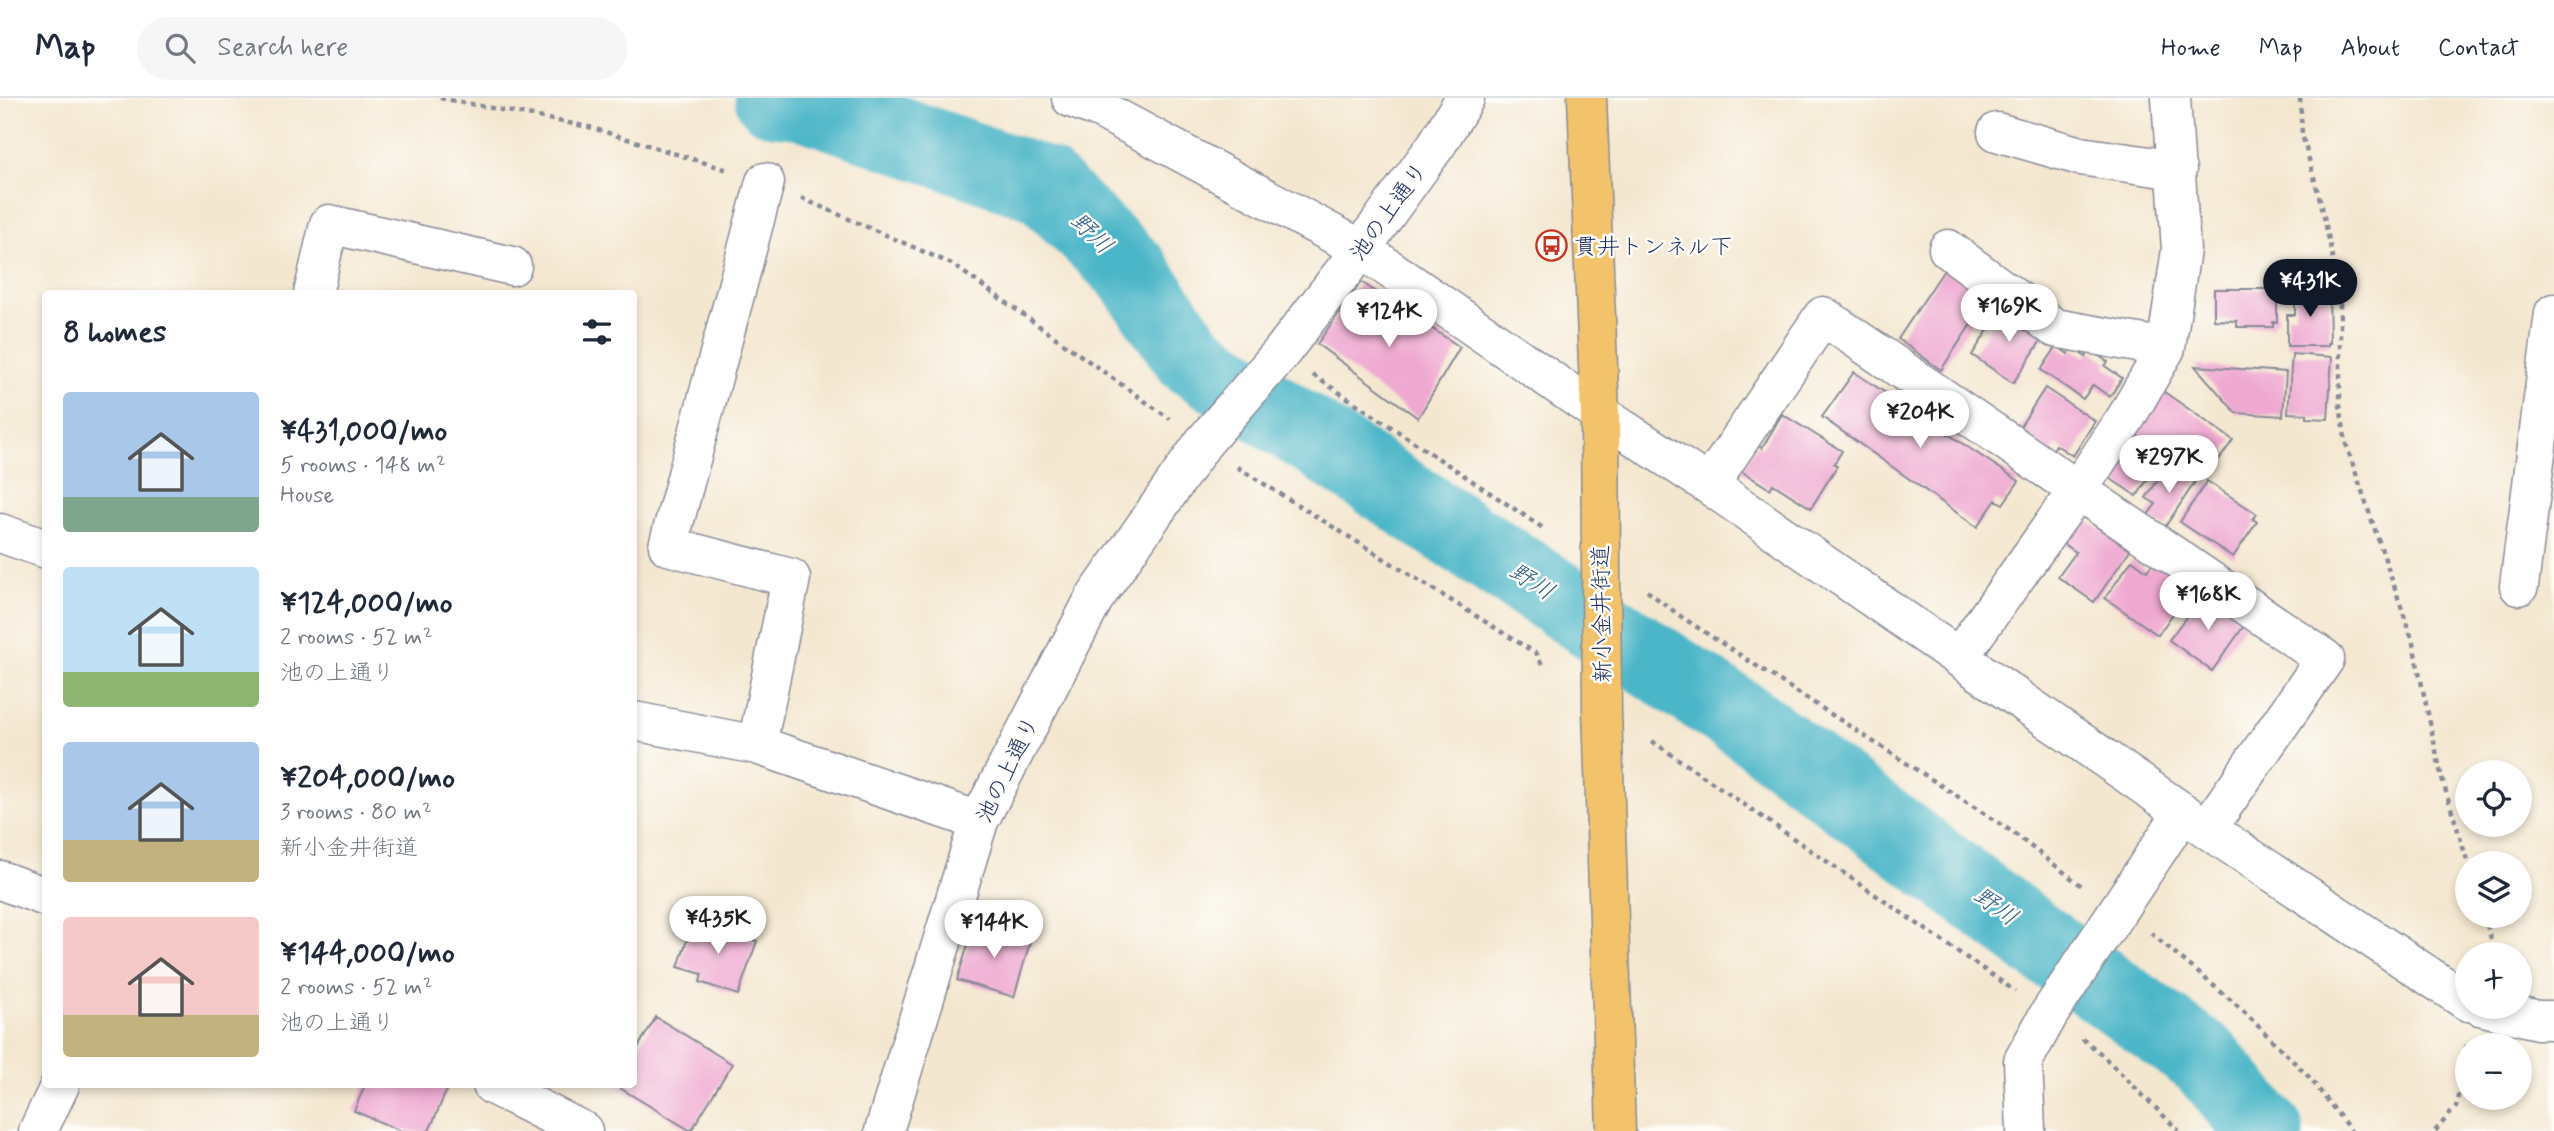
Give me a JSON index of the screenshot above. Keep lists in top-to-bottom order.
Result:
{
  "streets": {
    "main road": ["新小金井街道"],
    "street": ["池の上通り"]
  },
  "water": ["野川"],
  "places": {
    "bus stop": ["貫井トンネル下"]
  },
  "page": {
    "header": "Map",
    "search": "Search here",
    "nav": [
      "Home",
      "Map",
      "About",
      "Contact"
    ],
    "price": [
      "¥431K",
      "¥169K",
      "¥124K",
      "¥204K",
      "¥297K",
      "¥168K",
      "¥435K",
      "¥144K"
    ],
    "heading": "8 homes",
    "list": [
      {
        "name": "¥431,000/mo",
        "note": "5 rooms · 148 m² · House"
      },
      {
        "name": "¥124,000/mo",
        "note": "2 rooms · 52 m² · 池の上通り"
      },
      {
        "name": "¥204,000/mo",
        "note": "3 rooms · 80 m² · 新小金井街道"
      },
      {
        "name": "¥144,000/mo",
        "note": "2 rooms · 52 m² · 池の上通り"
      }
    ],
    "map_buttons": ["+", "−"]
  }
}
